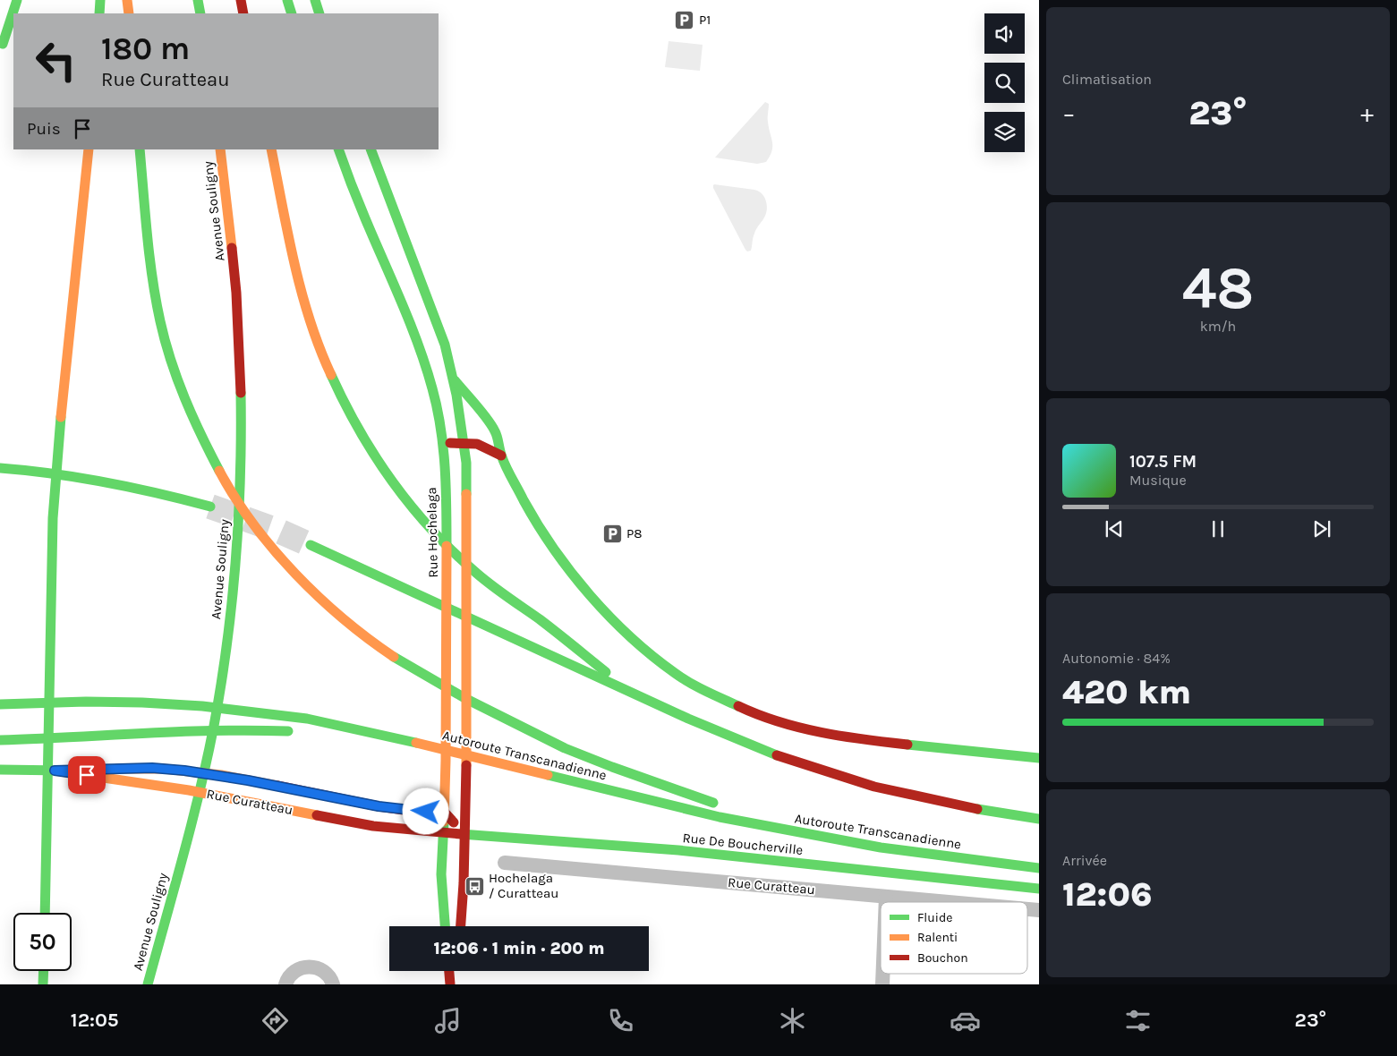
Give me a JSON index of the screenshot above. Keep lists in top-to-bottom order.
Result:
{
  "streets": {
    "main road": [
      "Avenue Souligny",
      "Rue Hochelaga",
      "Autoroute Transcanadienne",
      "Rue Curatteau",
      "Rue De Boucherville"
    ]
  },
  "crossings": [
    ["Rue Hochelaga", "Rue Curatteau"],
    ["Rue Hochelaga", "Rue De Boucherville"],
    ["Rue Curatteau", "Rue De Boucherville"]
  ],
  "places": {
    "parking": ["P1", "P8"],
    "bus stop": ["Hochelaga / Curatteau"]
  },
  "legend": ["Fluide", "Ralenti", "Bouchon"],
  "page": {
    "tile": [
      "Climatisation",
      ["48", "km/h"],
      ["Autonomie · 84%", "420 km"],
      ["Arrivée", "12:06"]
    ],
    "turn": ["180 m", "Rue Curatteau"],
    "heat": ["−", "23°", "+"],
    "then": "Puis",
    "song": ["107.5 FM", "Musique"],
    "limit": "50",
    "trip": "12:06 · 1 min · 200 m",
    "tabs": ["12:05", "23°"]
  }
}
